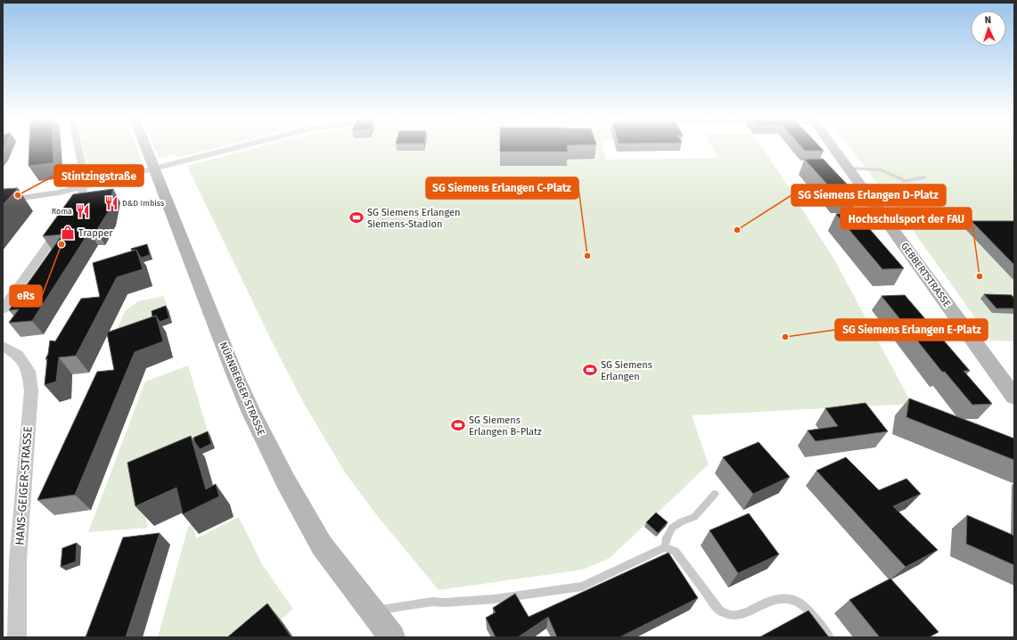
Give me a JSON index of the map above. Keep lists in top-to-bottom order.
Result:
{
  "streets": {
    "street": ["GEBBERTSTRASSE", "NÜRNBERGER STRASSE", "HANS-GEIGER-STRASSE"]
  },
  "places": {
    "other": [
      "Stintzingstraße",
      "SG Siemens Erlangen D-Platz",
      "eRs",
      "SG Siemens Erlangen C-Platz",
      "Hochschulsport der FAU",
      "SG Siemens Erlangen E-Platz"
    ],
    "restaurant": ["D&D Imbiss", "Roma"],
    "sports": ["SG Siemens Erlangen Siemens-Stadion", "SG Siemens Erlangen", "SG Siemens Erlangen B-Platz"],
    "shop": ["Trapper"]
  },
  "north": "top"
}
